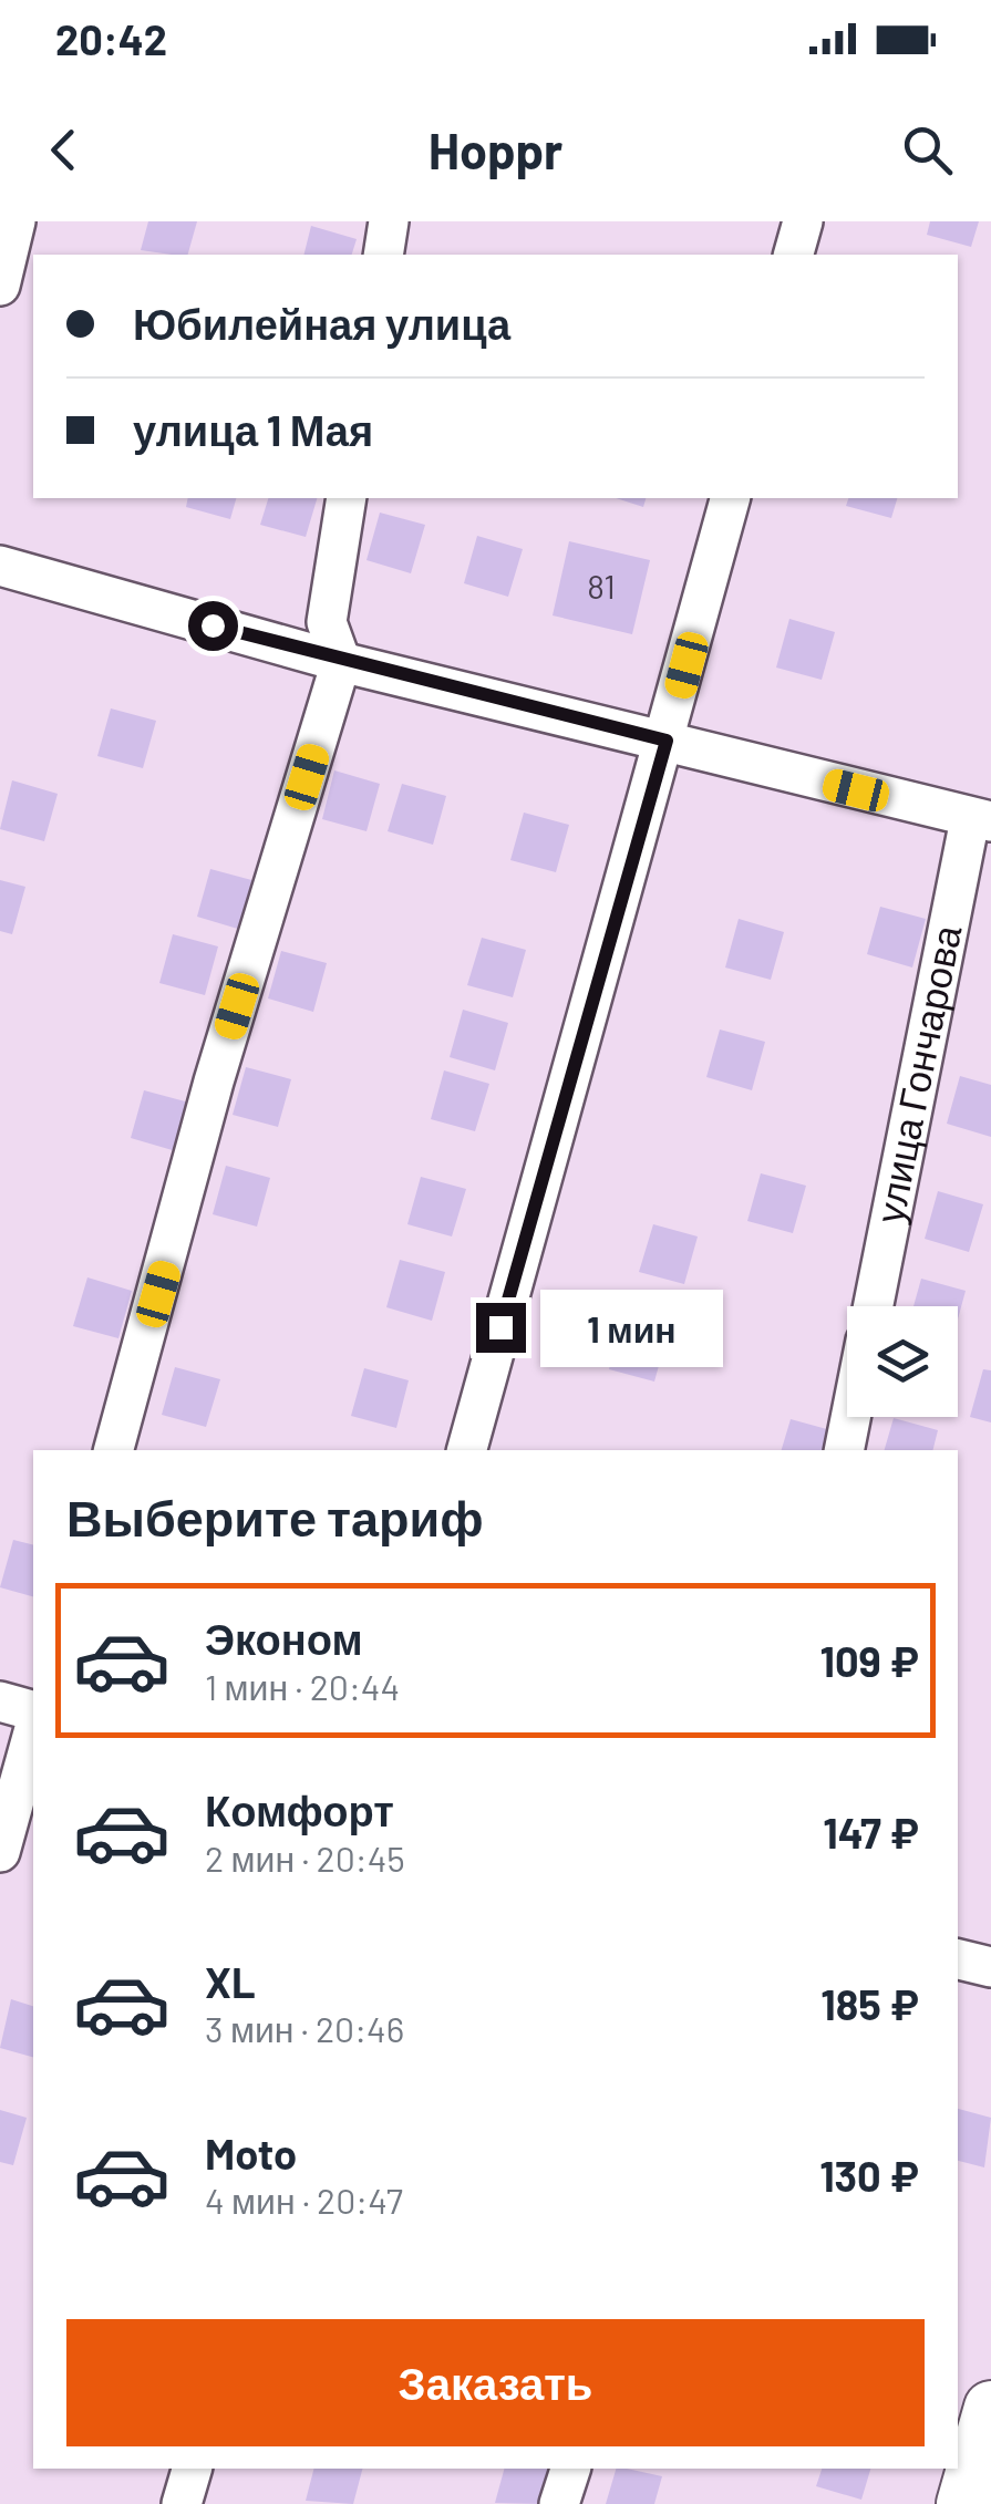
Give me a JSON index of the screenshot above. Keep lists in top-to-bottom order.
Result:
{
  "streets": {
    "street": ["улица Гончарова"]
  },
  "house_numbers": ["81"],
  "page": {
    "status": "20:42",
    "header": "Hoppr",
    "banner": ["Юбилейная улица", "улица 1 Мая"],
    "bubble": "1 мин",
    "heading": "Выберите тариф",
    "list": [
      {
        "name": "Эконом",
        "note": "1 мин · 20:44",
        "value": "109 ₽"
      },
      {
        "name": "Комфорт",
        "note": "2 мин · 20:45",
        "value": "147 ₽"
      },
      {
        "name": "XL",
        "note": "3 мин · 20:46",
        "value": "185 ₽"
      },
      {
        "name": "Moto",
        "note": "4 мин · 20:47",
        "value": "130 ₽"
      }
    ],
    "buttons": "Заказать"
  }
}
